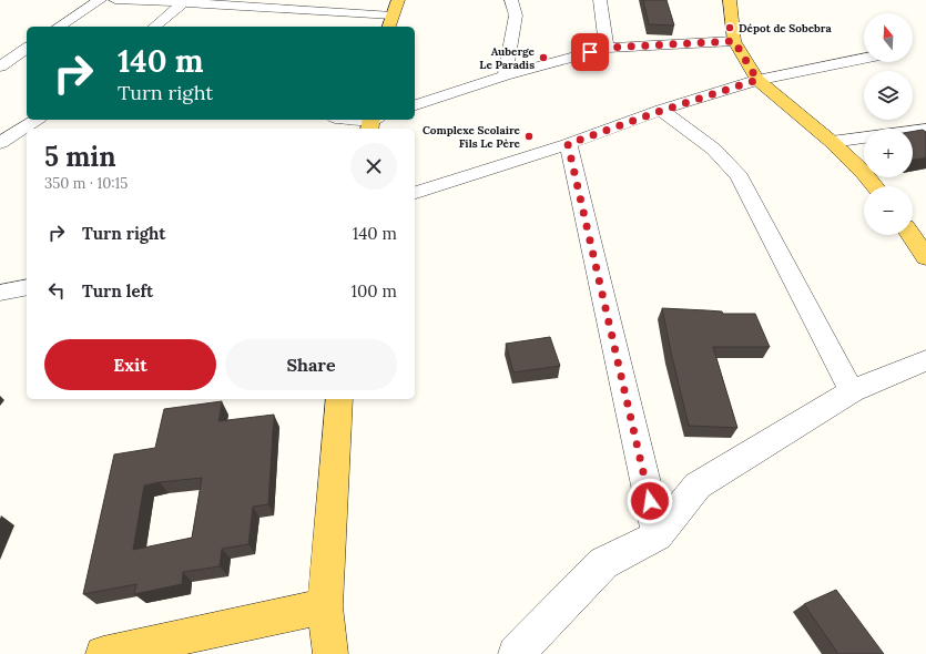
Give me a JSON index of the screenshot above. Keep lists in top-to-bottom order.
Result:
{
  "places": ["Dépot de Sobebra", "Auberge Le Paradis", "Complexe Scolaire Fils Le Père"],
  "north": "top",
  "page": {
    "map_buttons": ["+", "−"],
    "turn": ["140 m", "Turn right"],
    "heading": ["5 min", "350 m · 10:15"],
    "list": [
      {
        "name": "Turn right",
        "value": "140 m"
      },
      {
        "name": "Turn left",
        "value": "100 m"
      }
    ],
    "buttons": ["Exit", "Share"]
  }
}
